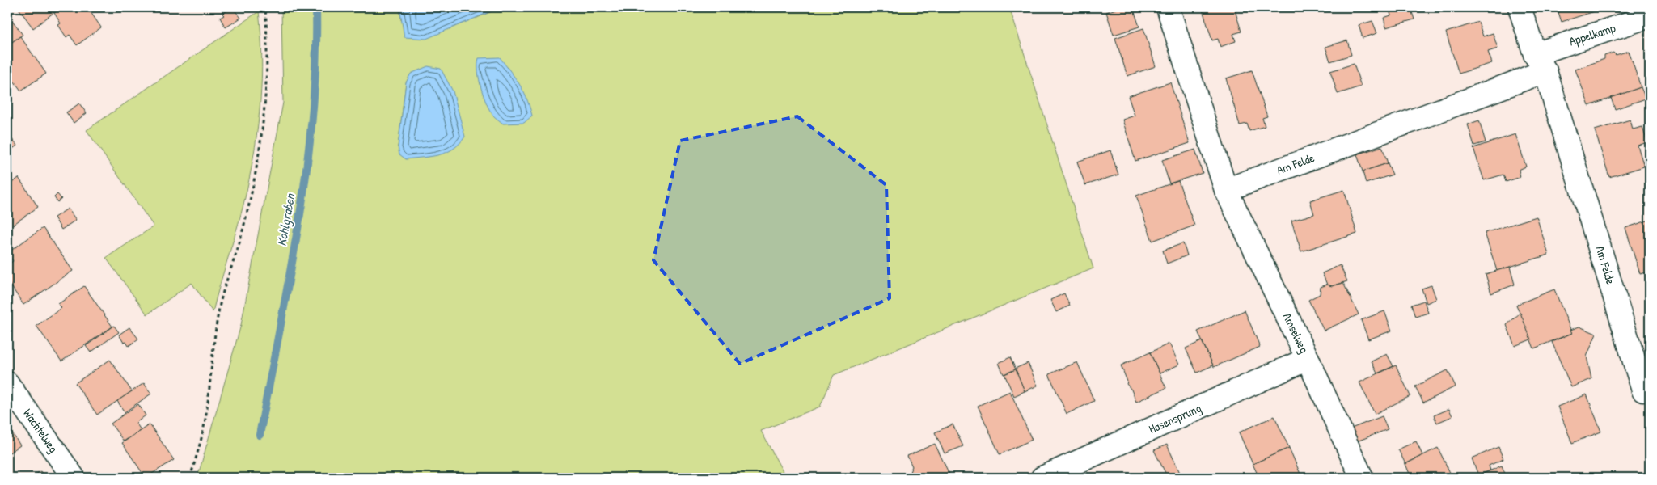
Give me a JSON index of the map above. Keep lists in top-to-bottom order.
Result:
{
  "streets": {
    "street": [
      "Appelkamp",
      "Am Felde",
      "Amselweg",
      "Hasensprung",
      "Wachtelweg"
    ]
  },
  "crossings": [
    ["Appelkamp", "Am Felde"],
    ["Am Felde", "Amselweg"],
    ["Amselweg", "Hasensprung"]
  ],
  "water": ["Kohlgraben"]
}
